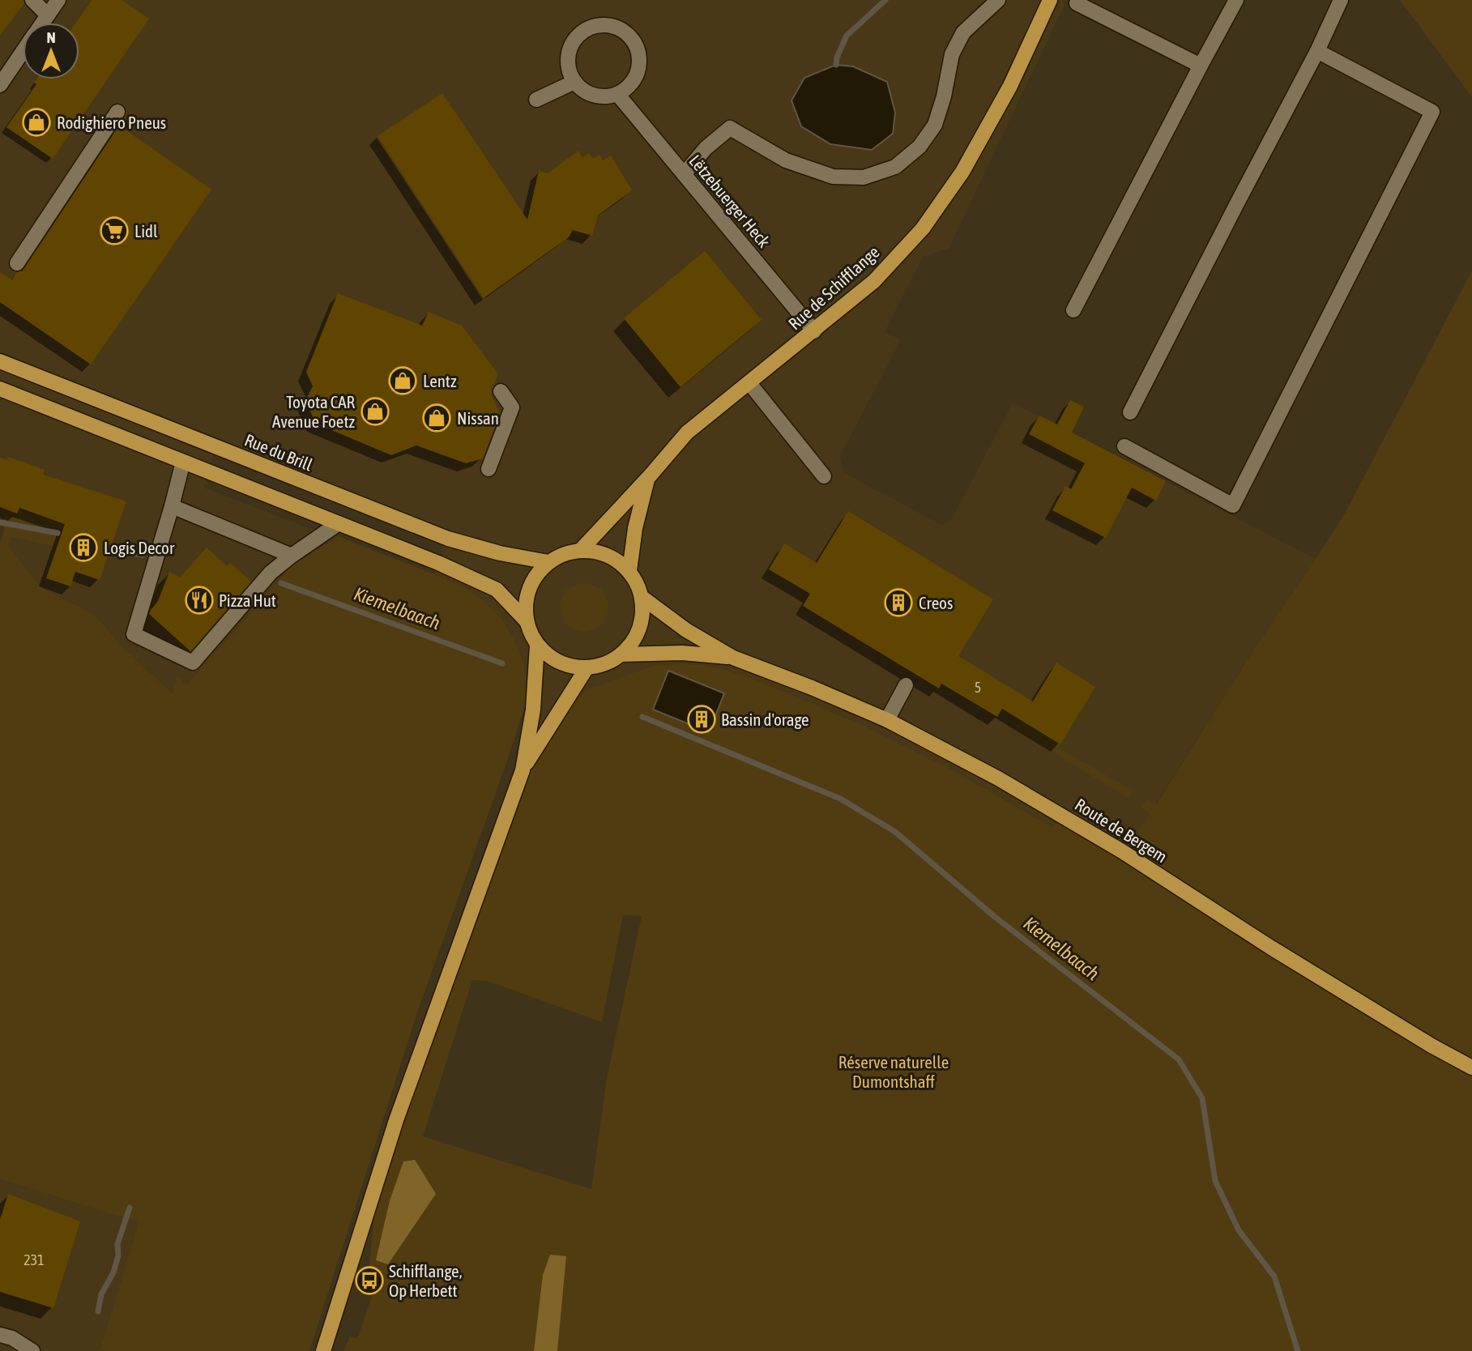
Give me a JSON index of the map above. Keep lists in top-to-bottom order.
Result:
{
  "streets": {
    "main road": ["Rue de Schifflange", "Rue du Brill", "Route de Bergem"],
    "street": ["Lëtzebuerger Heck"]
  },
  "crossings": [
    ["Lëtzebuerger Heck", "Rue de Schifflange"],
    ["Rue de Schifflange", "Rue du Brill"],
    ["Rue de Schifflange", "Route de Bergem"],
    ["Rue du Brill", "Route de Bergem"]
  ],
  "water": ["Kiemelbaach"],
  "parks": ["Réserve naturelle Dumontshaff"],
  "places": {
    "shop": [
      "Rodighiero Pneus",
      "Lentz",
      "Toyota CAR Avenue Foetz",
      "Nissan"
    ],
    "supermarket": ["Lidl"],
    "building": ["Logis Decor", "Creos", "Bassin d'orage"],
    "restaurant": ["Pizza Hut"],
    "bus stop": ["Schifflange, Op Herbett"]
  },
  "house_numbers": ["5", "231"],
  "north": "top"
}
